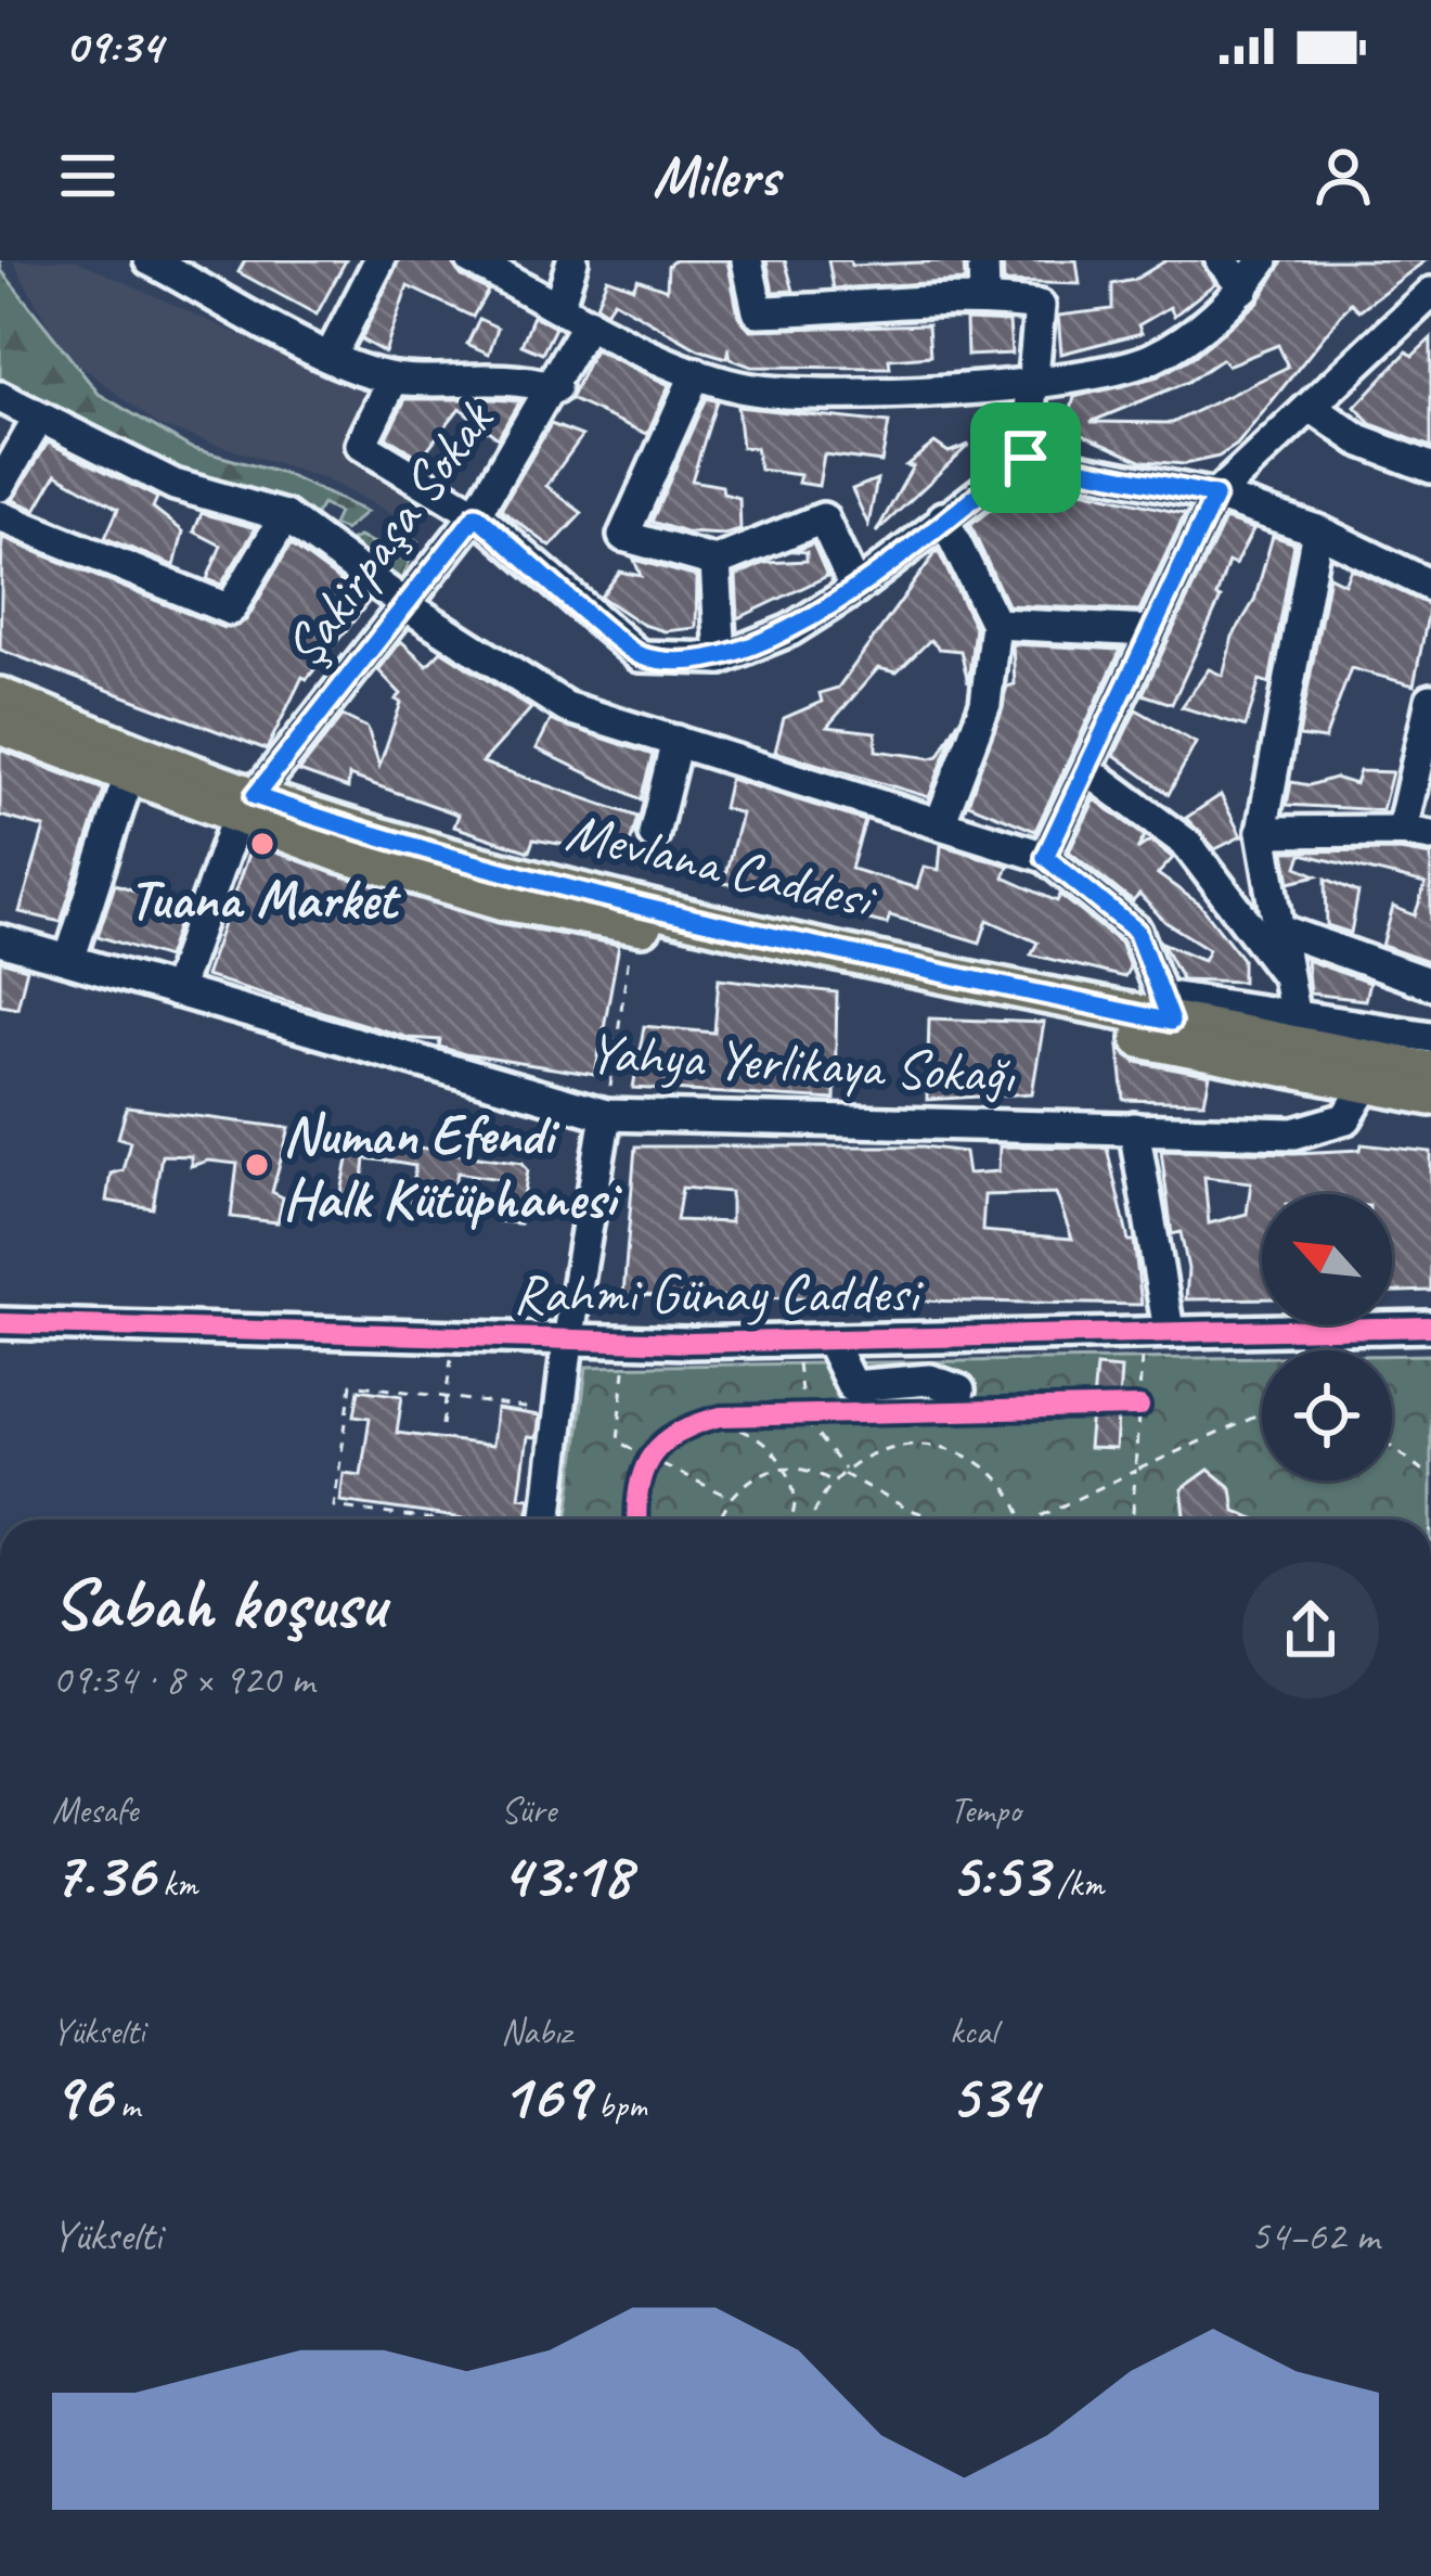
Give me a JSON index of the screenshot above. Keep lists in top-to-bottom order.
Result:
{
  "streets": {
    "main road": ["Mevlana Caddesi"],
    "street": ["Şakirpaşa Sokak", "Yahya Yerlikaya Sokağı", "Rahmi Günay Caddesi"]
  },
  "crossings": [
    ["Şakirpaşa Sokak", "Mevlana Caddesi"],
    ["Şakirpaşa Sokak", "Yahya Yerlikaya Sokağı"],
    ["Mevlana Caddesi", "Yahya Yerlikaya Sokağı"]
  ],
  "places": ["Tuana Market", "Numan Efendi Halk Kütüphanesi"],
  "north": "top left",
  "page": {
    "status": "09:34",
    "header": "Milers",
    "heading": ["Sabah koşusu", "09:34 · 8 × 920 m"],
    "stats": [
      ["Mesafe", "7.36 km"],
      ["Süre", "43:18"],
      ["Tempo", "5:53 /km"],
      ["Yükselti", "96 m"],
      ["Nabız", "169 bpm"],
      ["kcal", "534"]
    ],
    "chart": ["Yükselti", "54–62 m"]
  }
}
